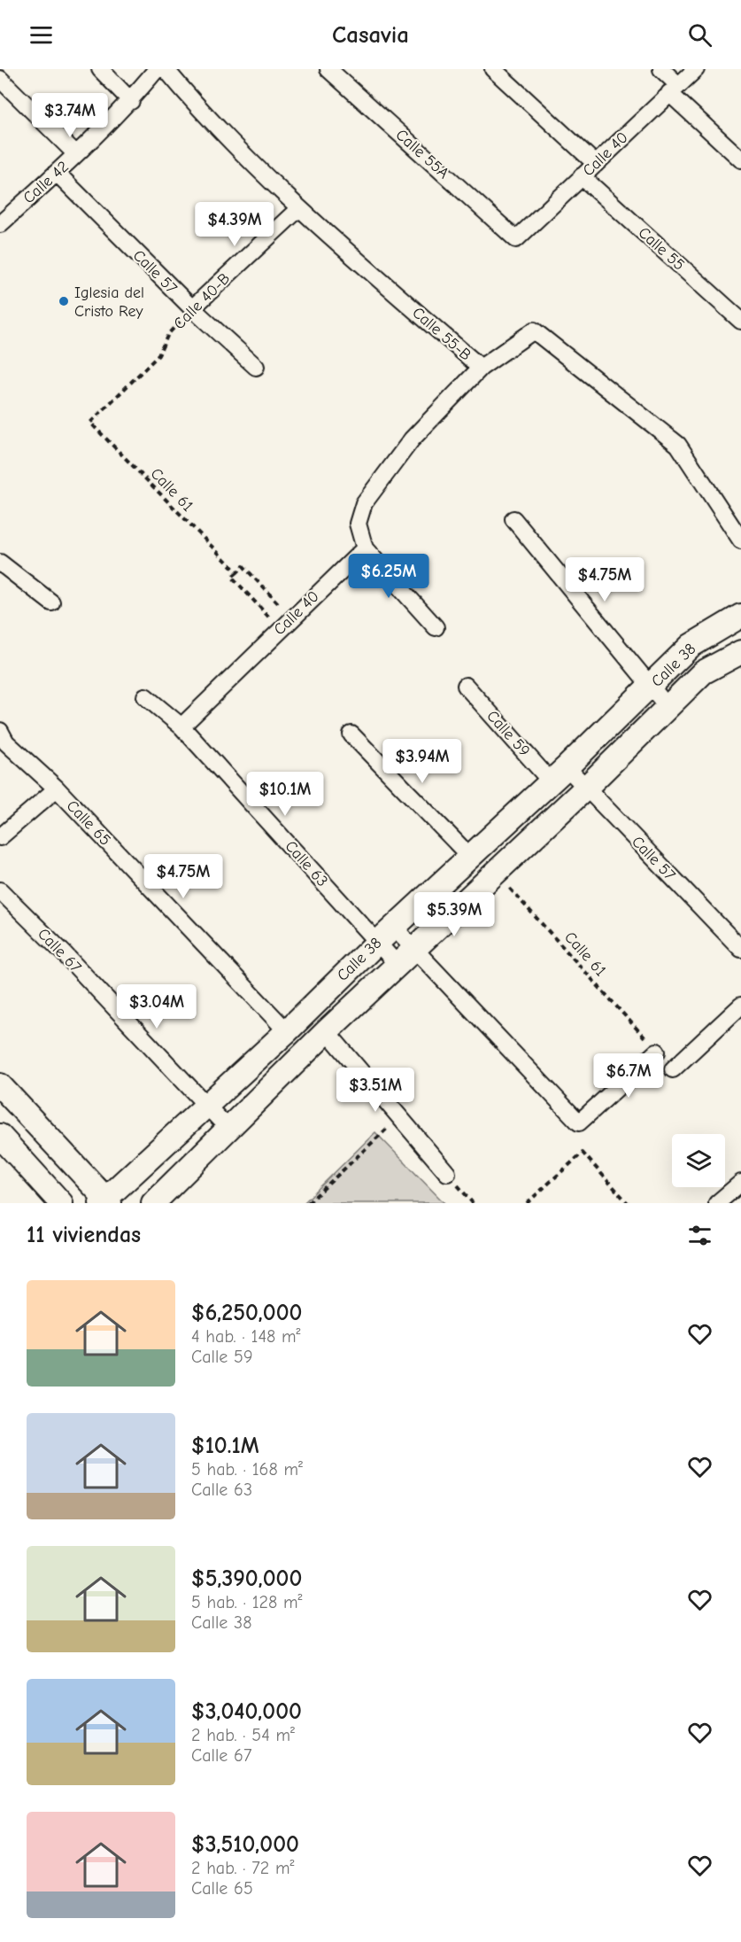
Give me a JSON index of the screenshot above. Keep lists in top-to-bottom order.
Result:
{
  "streets": {
    "street": [
      "Calle 55A",
      "Calle 40",
      "Calle 42",
      "Calle 55",
      "Calle 57",
      "Calle 40-B",
      "Calle 55-B",
      "Calle 38",
      "Calle 59",
      "Calle 65",
      "Calle 63",
      "Calle 67"
    ],
    "path": ["Calle 61"]
  },
  "crossings": [
    ["Calle 55A", "Calle 40"],
    ["Calle 40", "Calle 55"],
    ["Calle 40", "Calle 61"],
    ["Calle 40", "Calle 63"],
    ["Calle 42", "Calle 57"],
    ["Calle 57", "Calle 40-B"],
    ["Calle 57", "Calle 38"],
    ["Calle 57", "Calle 59"],
    ["Calle 40-B", "Calle 55-B"],
    ["Calle 40-B", "Calle 61"],
    ["Calle 61", "Calle 38"],
    ["Calle 61", "Calle 63"],
    ["Calle 38", "Calle 59"],
    ["Calle 38", "Calle 65"],
    ["Calle 38", "Calle 63"],
    ["Calle 38", "Calle 67"]
  ],
  "places": ["Iglesia del Cristo Rey"],
  "page": {
    "header": "Casavia",
    "price": [
      "$3.74M",
      "$4.39M",
      "$6.25M",
      "$4.75M",
      "$3.94M",
      "$10.1M",
      "$4.75M",
      "$5.39M",
      "$3.04M",
      "$6.7M",
      "$3.51M"
    ],
    "heading": "11 viviendas",
    "list": [
      {
        "name": "$6,250,000",
        "note": "4 hab. · 148 m² · Calle 59"
      },
      {
        "name": "$10.1M",
        "note": "5 hab. · 168 m² · Calle 63"
      },
      {
        "name": "$5,390,000",
        "note": "5 hab. · 128 m² · Calle 38"
      },
      {
        "name": "$3,040,000",
        "note": "2 hab. · 54 m² · Calle 67"
      },
      {
        "name": "$3,510,000",
        "note": "2 hab. · 72 m² · Calle 65"
      }
    ]
  }
}
